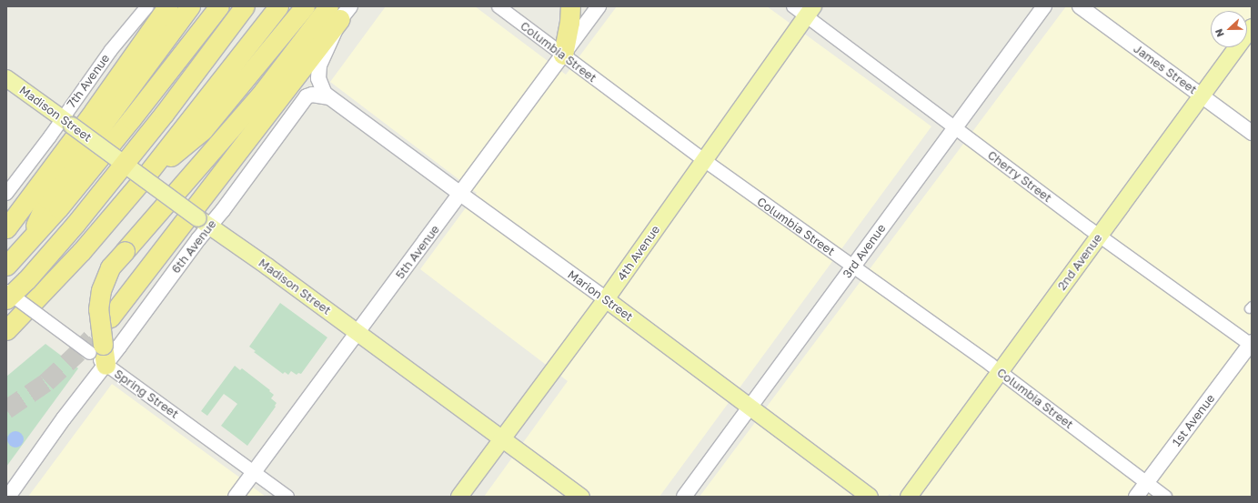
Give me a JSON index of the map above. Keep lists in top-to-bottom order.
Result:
{
  "streets": {
    "main road": [
      "James Street",
      "Madison Street",
      "6th Avenue",
      "3rd Avenue",
      "5th Avenue",
      "4th Avenue",
      "2nd Avenue",
      "Marion Street",
      "1st Avenue"
    ],
    "street": [
      "Columbia Street",
      "7th Avenue",
      "Cherry Street",
      "Spring Street"
    ]
  },
  "crossings": [
    ["Columbia Street", "3rd Avenue"],
    ["Columbia Street", "5th Avenue"],
    ["Columbia Street", "4th Avenue"],
    ["Columbia Street", "2nd Avenue"],
    ["Columbia Street", "1st Avenue"],
    ["James Street", "2nd Avenue"],
    ["7th Avenue", "Madison Street"],
    ["Madison Street", "6th Avenue"],
    ["Madison Street", "5th Avenue"],
    ["Madison Street", "4th Avenue"],
    ["Cherry Street", "3rd Avenue"],
    ["Cherry Street", "4th Avenue"],
    ["Cherry Street", "2nd Avenue"],
    ["Cherry Street", "1st Avenue"],
    ["6th Avenue", "Marion Street"],
    ["6th Avenue", "Spring Street"],
    ["3rd Avenue", "Marion Street"],
    ["5th Avenue", "Marion Street"],
    ["5th Avenue", "Spring Street"],
    ["4th Avenue", "Marion Street"]
  ],
  "north": "left"
}
